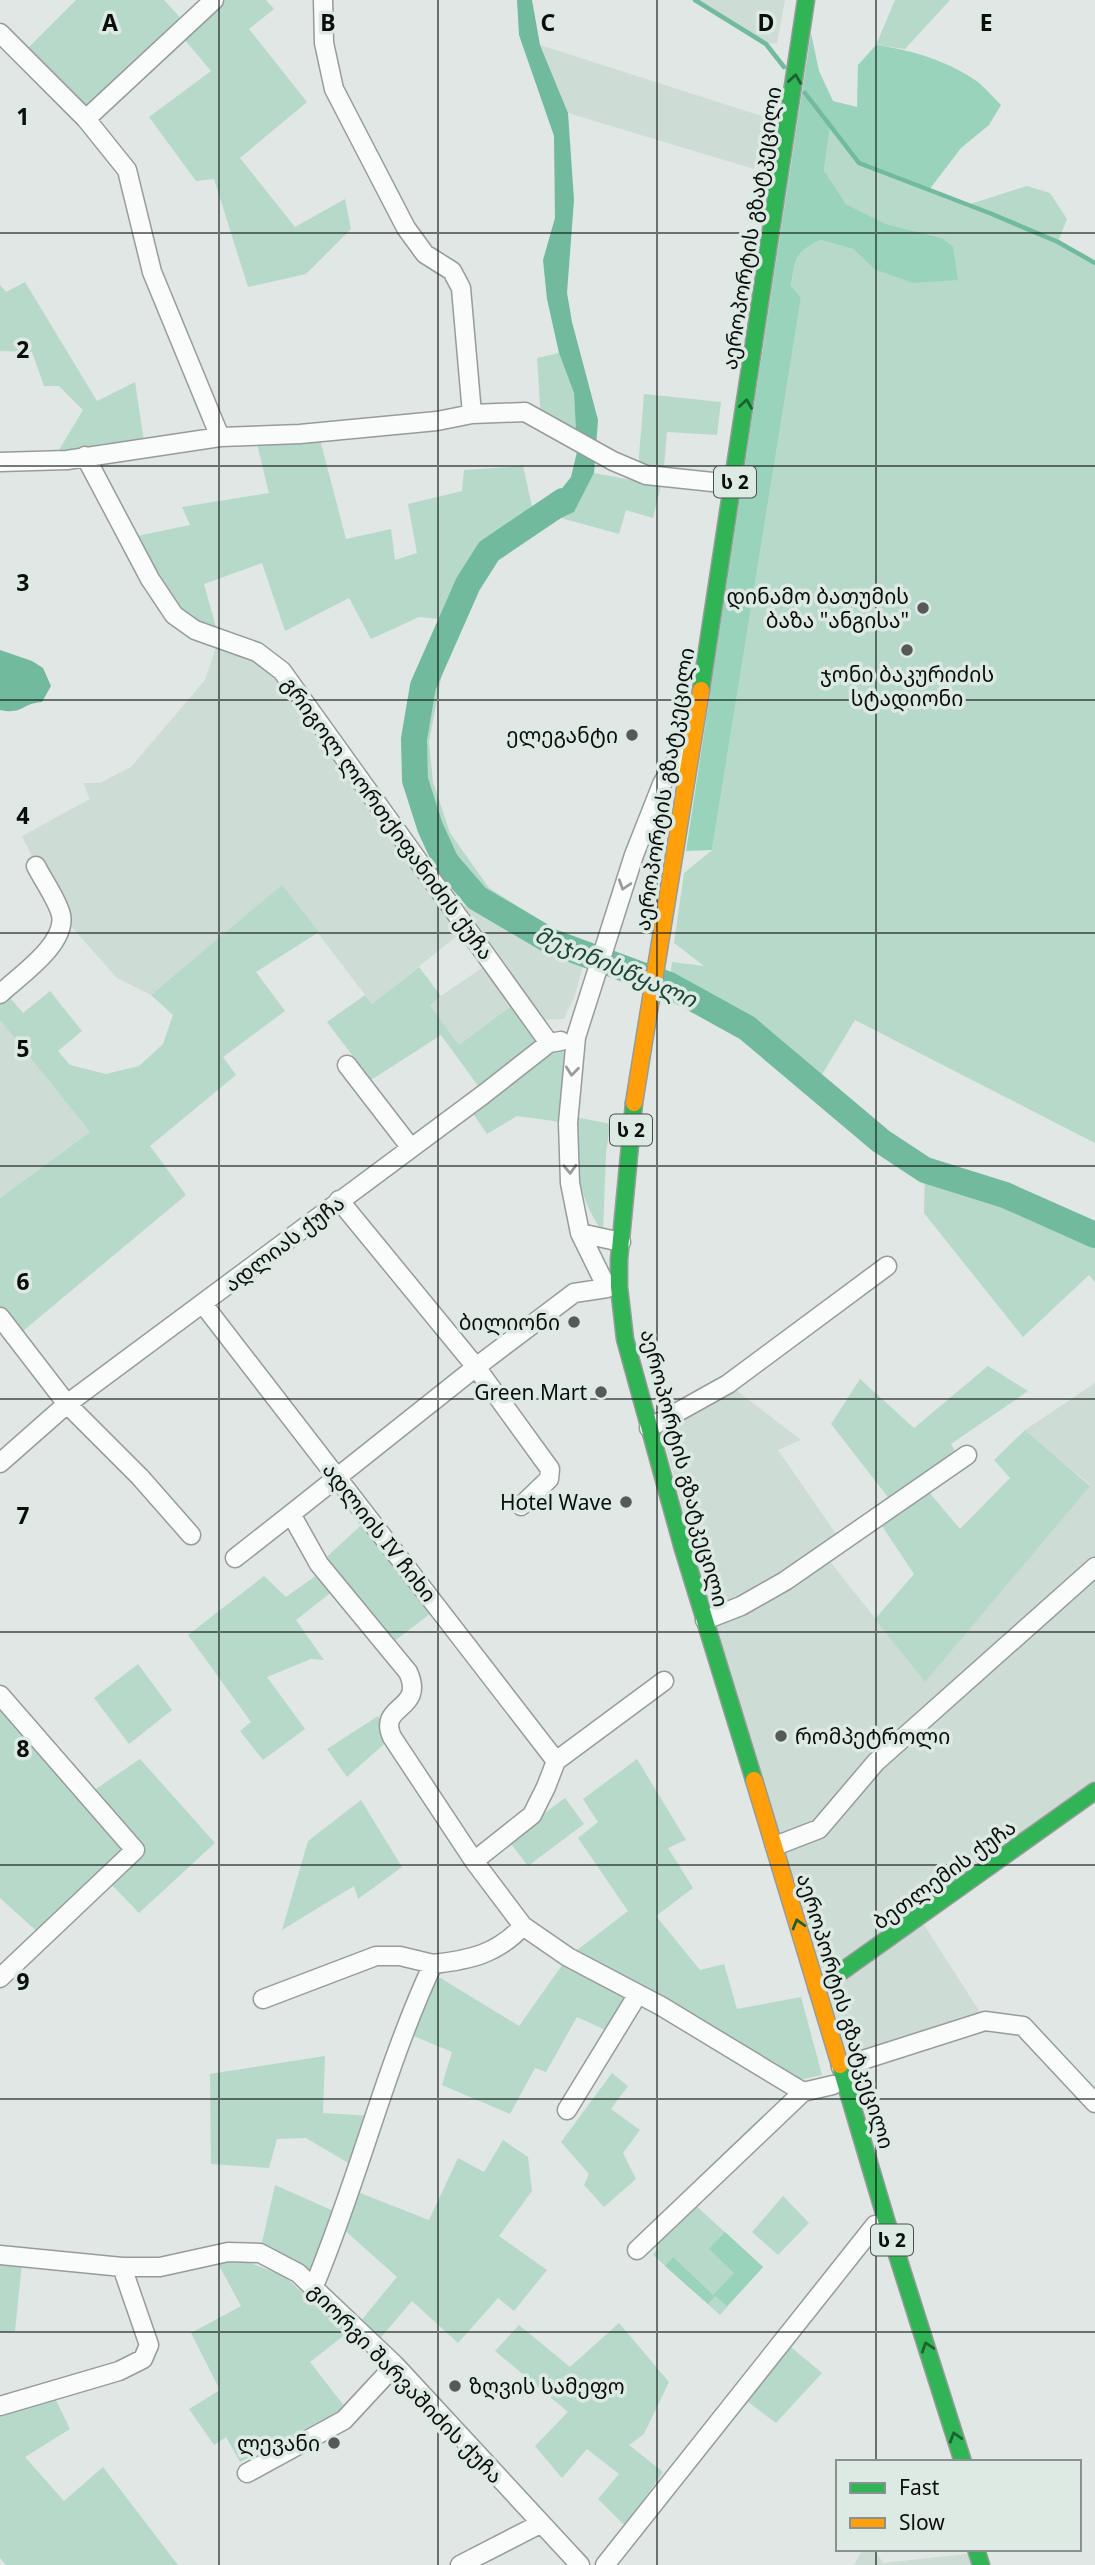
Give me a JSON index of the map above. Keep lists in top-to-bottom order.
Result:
{
  "streets": {
    "main road": ["აეროპორტის გზატკეცილი", "ს 2", "ბეთლემის ქუჩა"],
    "street": [
      "გრიგოლ ლორთქიფანიძის ქუჩა",
      "ადლიას ქუჩა",
      "ადლიის IV ჩიხი",
      "გიორგი შარვაშიძის ქუჩა"
    ]
  },
  "crossings": [
    ["აეროპორტის გზატკეცილი", "ბეთლემის ქუჩა"],
    ["გრიგოლ ლორთქიფანიძის ქუჩა", "ადლიას ქუჩა"],
    ["ადლიას ქუჩა", "ადლიის IV ჩიხი"]
  ],
  "water": ["მეჯინისწყალი"],
  "places": [
    "დინამო ბათუმის ბაზა \"ანგისა\"",
    "ჯონი ბაკურიძის სტადიონი",
    "ელეგანტი",
    "ბილიონი",
    "Green Mart",
    "Hotel Wave",
    "რომპეტროლი",
    "ზღვის სამეფო",
    "ლევანი"
  ],
  "legend": ["Fast", "Slow"],
  "grid": {
    "columns": [
      "A",
      "B",
      "C",
      "D",
      "E"
    ],
    "rows": [
      "1",
      "2",
      "3",
      "4",
      "5",
      "6",
      "7",
      "8",
      "9"
    ]
  }
}
